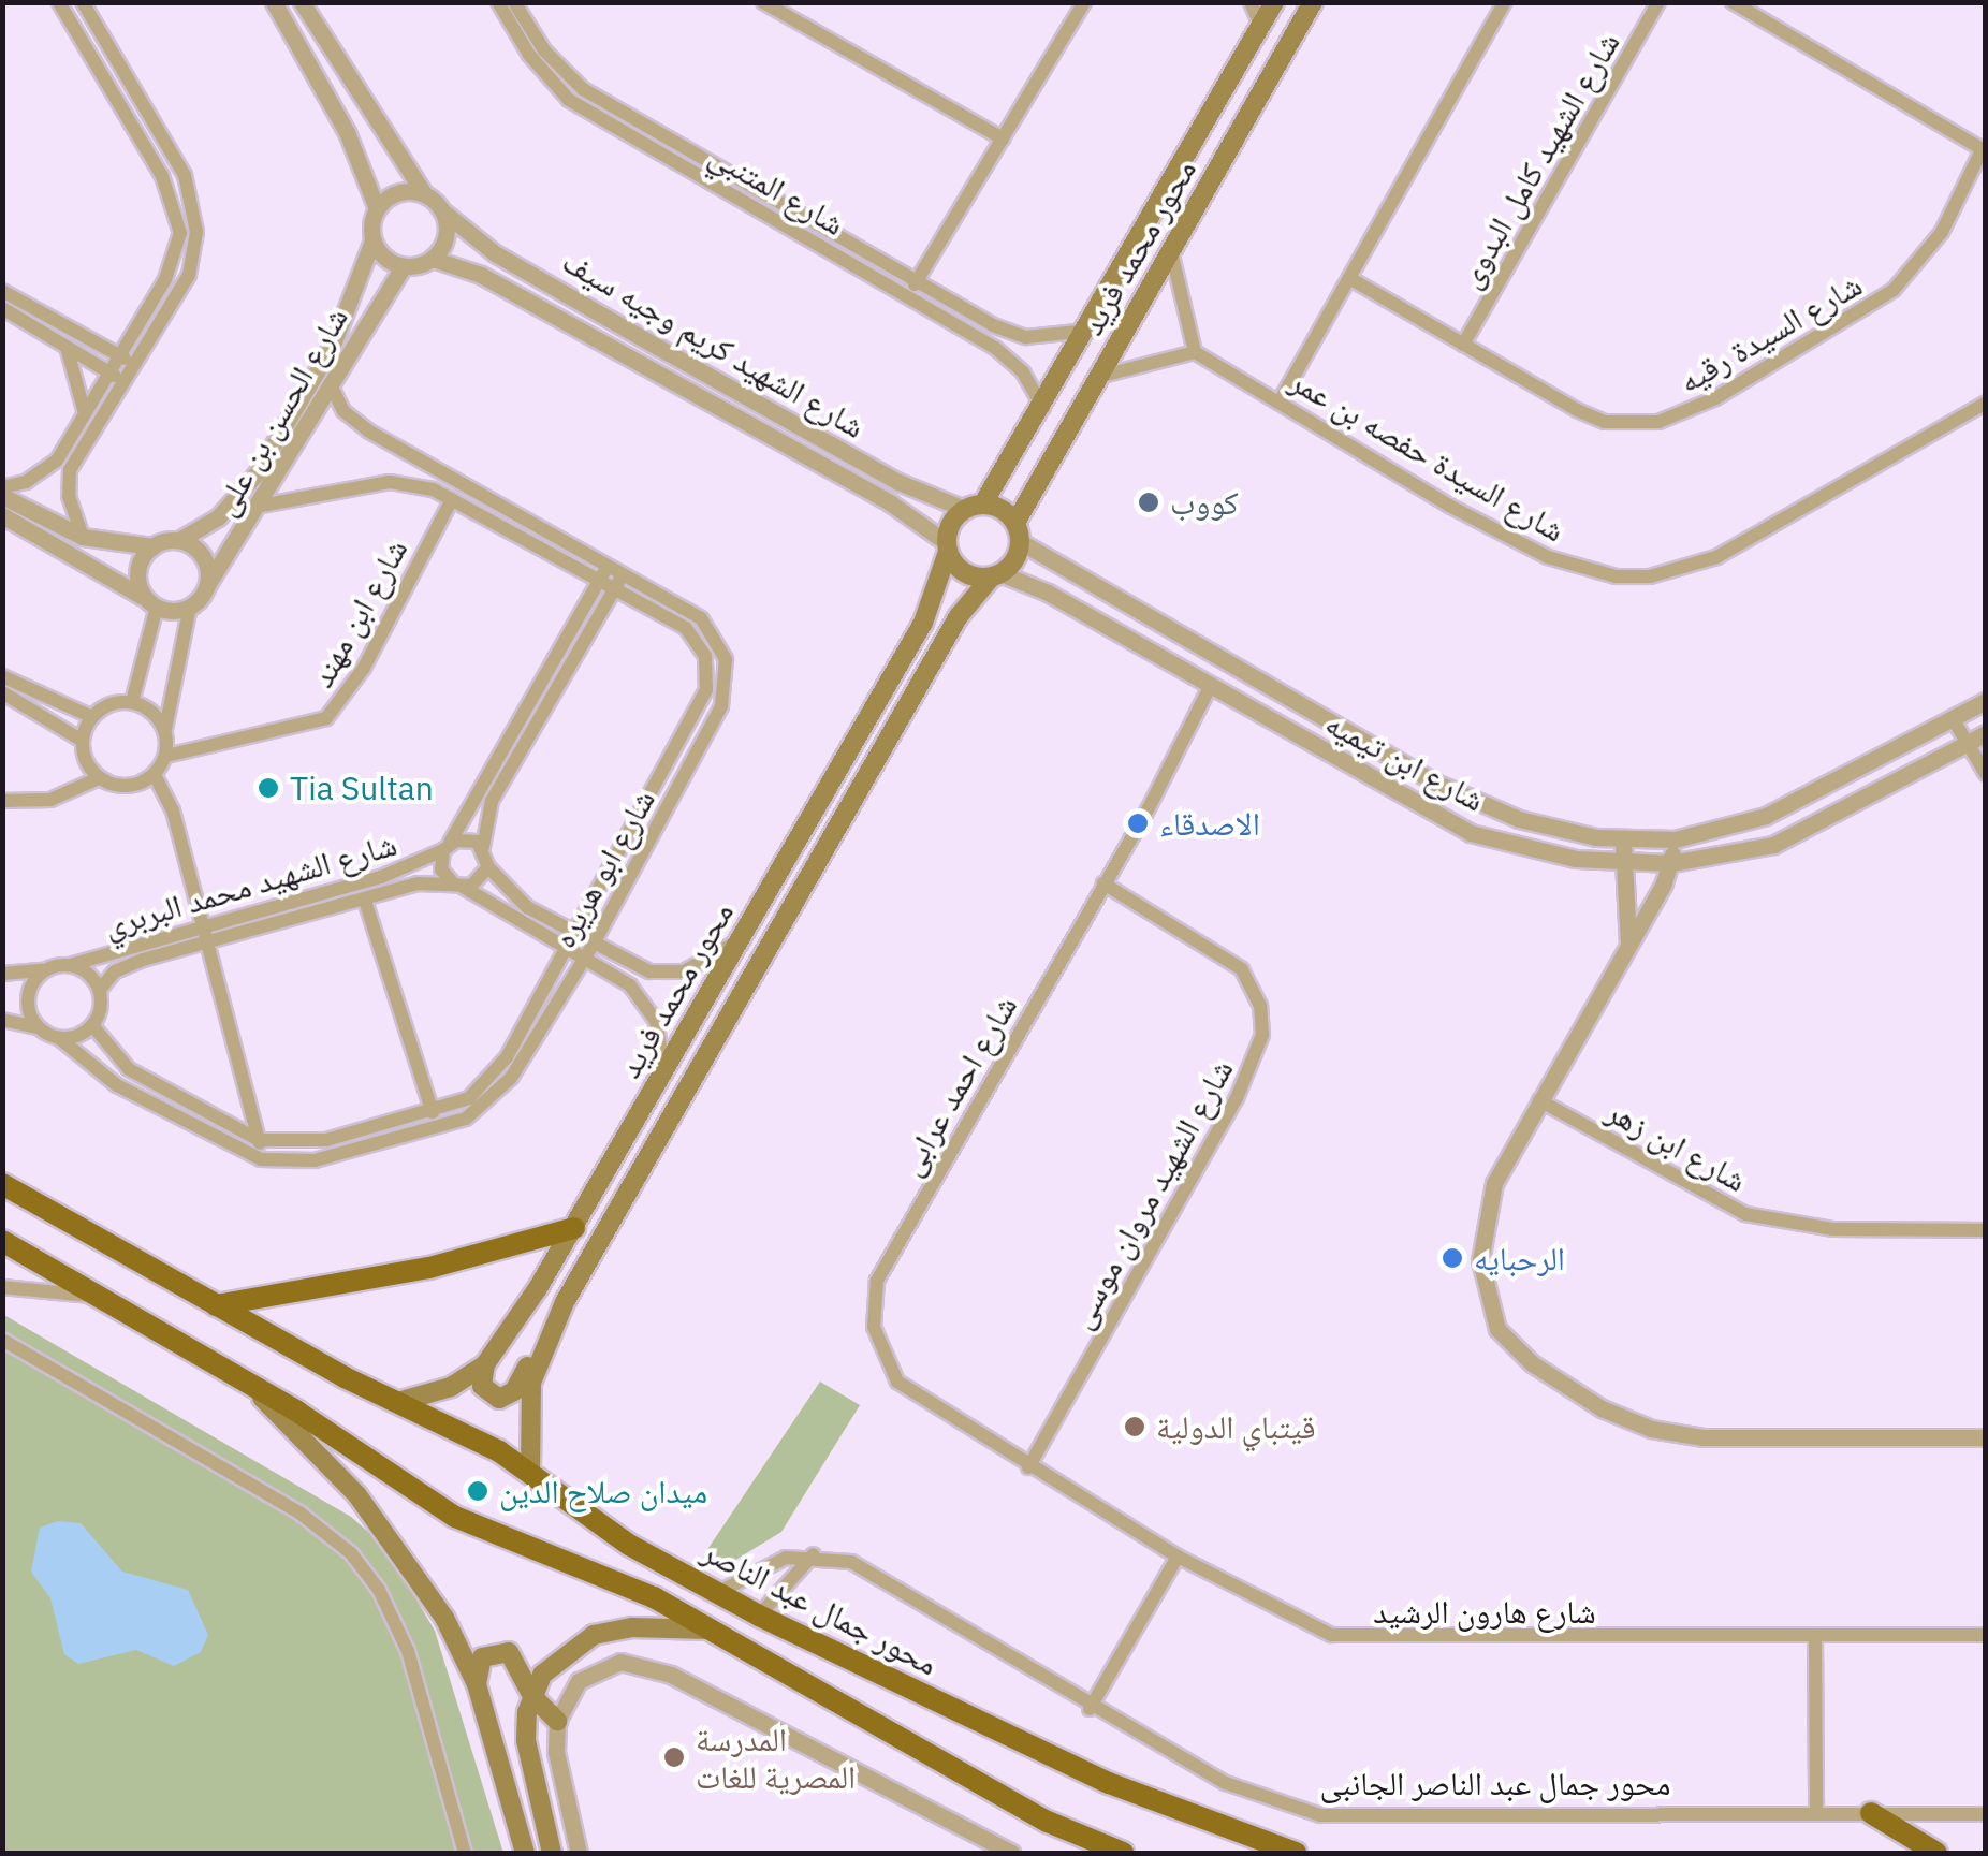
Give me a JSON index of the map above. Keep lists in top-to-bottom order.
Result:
{
  "streets": {
    "main road": ["محور محمد فريد", "محور جمال عبد الناصر"],
    "street": [
      "شارع الشهيد كامل البدوى",
      "شارع المتنبي",
      "شارع السيدة رقيه",
      "شارع الشهيد كريم وجيه سيف",
      "شارع الحسن بن على",
      "شارع السيدة حفصه بن عمر",
      "شارع ابن مهند",
      "شارع ابن تيميه",
      "شارع ابو هريره",
      "شارع الشهيد محمد البربري",
      "شارع احمد عرابى",
      "شارع ابن زهر",
      "شارع الشهيد مروان موسى",
      "شارع هارون الرشيد",
      "محور جمال عبد الناصر الجانبى"
    ]
  },
  "crossings": [
    ["شارع الشهيد كامل البدوى", "شارع السيدة رقيه"],
    ["شارع المتنبي", "محور محمد فريد"],
    ["محور محمد فريد", "شارع الشهيد كريم وجيه سيف"],
    ["محور محمد فريد", "شارع ابن تيميه"],
    ["محور محمد فريد", "محور جمال عبد الناصر"],
    ["شارع الشهيد كريم وجيه سيف", "شارع الحسن بن على"],
    ["شارع الحسن بن على", "شارع ابو هريره"],
    ["شارع ابن مهند", "شارع ابو هريره"],
    ["شارع ابن تيميه", "شارع احمد عرابى"],
    ["شارع ابو هريره", "شارع الشهيد محمد البربري"],
    ["شارع احمد عرابى", "شارع الشهيد مروان موسى"],
    ["شارع احمد عرابى", "شارع هارون الرشيد"],
    ["شارع الشهيد مروان موسى", "شارع هارون الرشيد"]
  ],
  "places": [
    "كووب",
    "Tia Sultan",
    "الاصدقاء",
    "الرحبايه",
    "قيتباي الدولية",
    "ميدان صلاح الدين",
    "المدرسة المصرية للغات"
  ]
}
